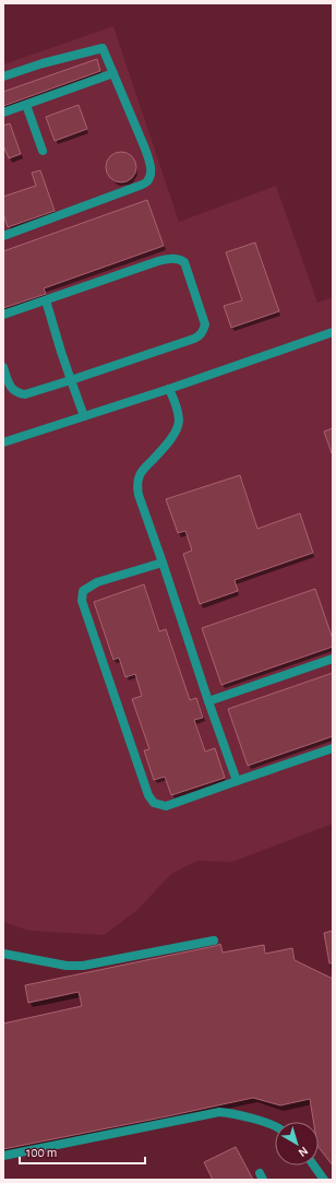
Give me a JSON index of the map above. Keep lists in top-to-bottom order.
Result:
{
  "scale_bar": "100 m",
  "north": "bottom right"
}
